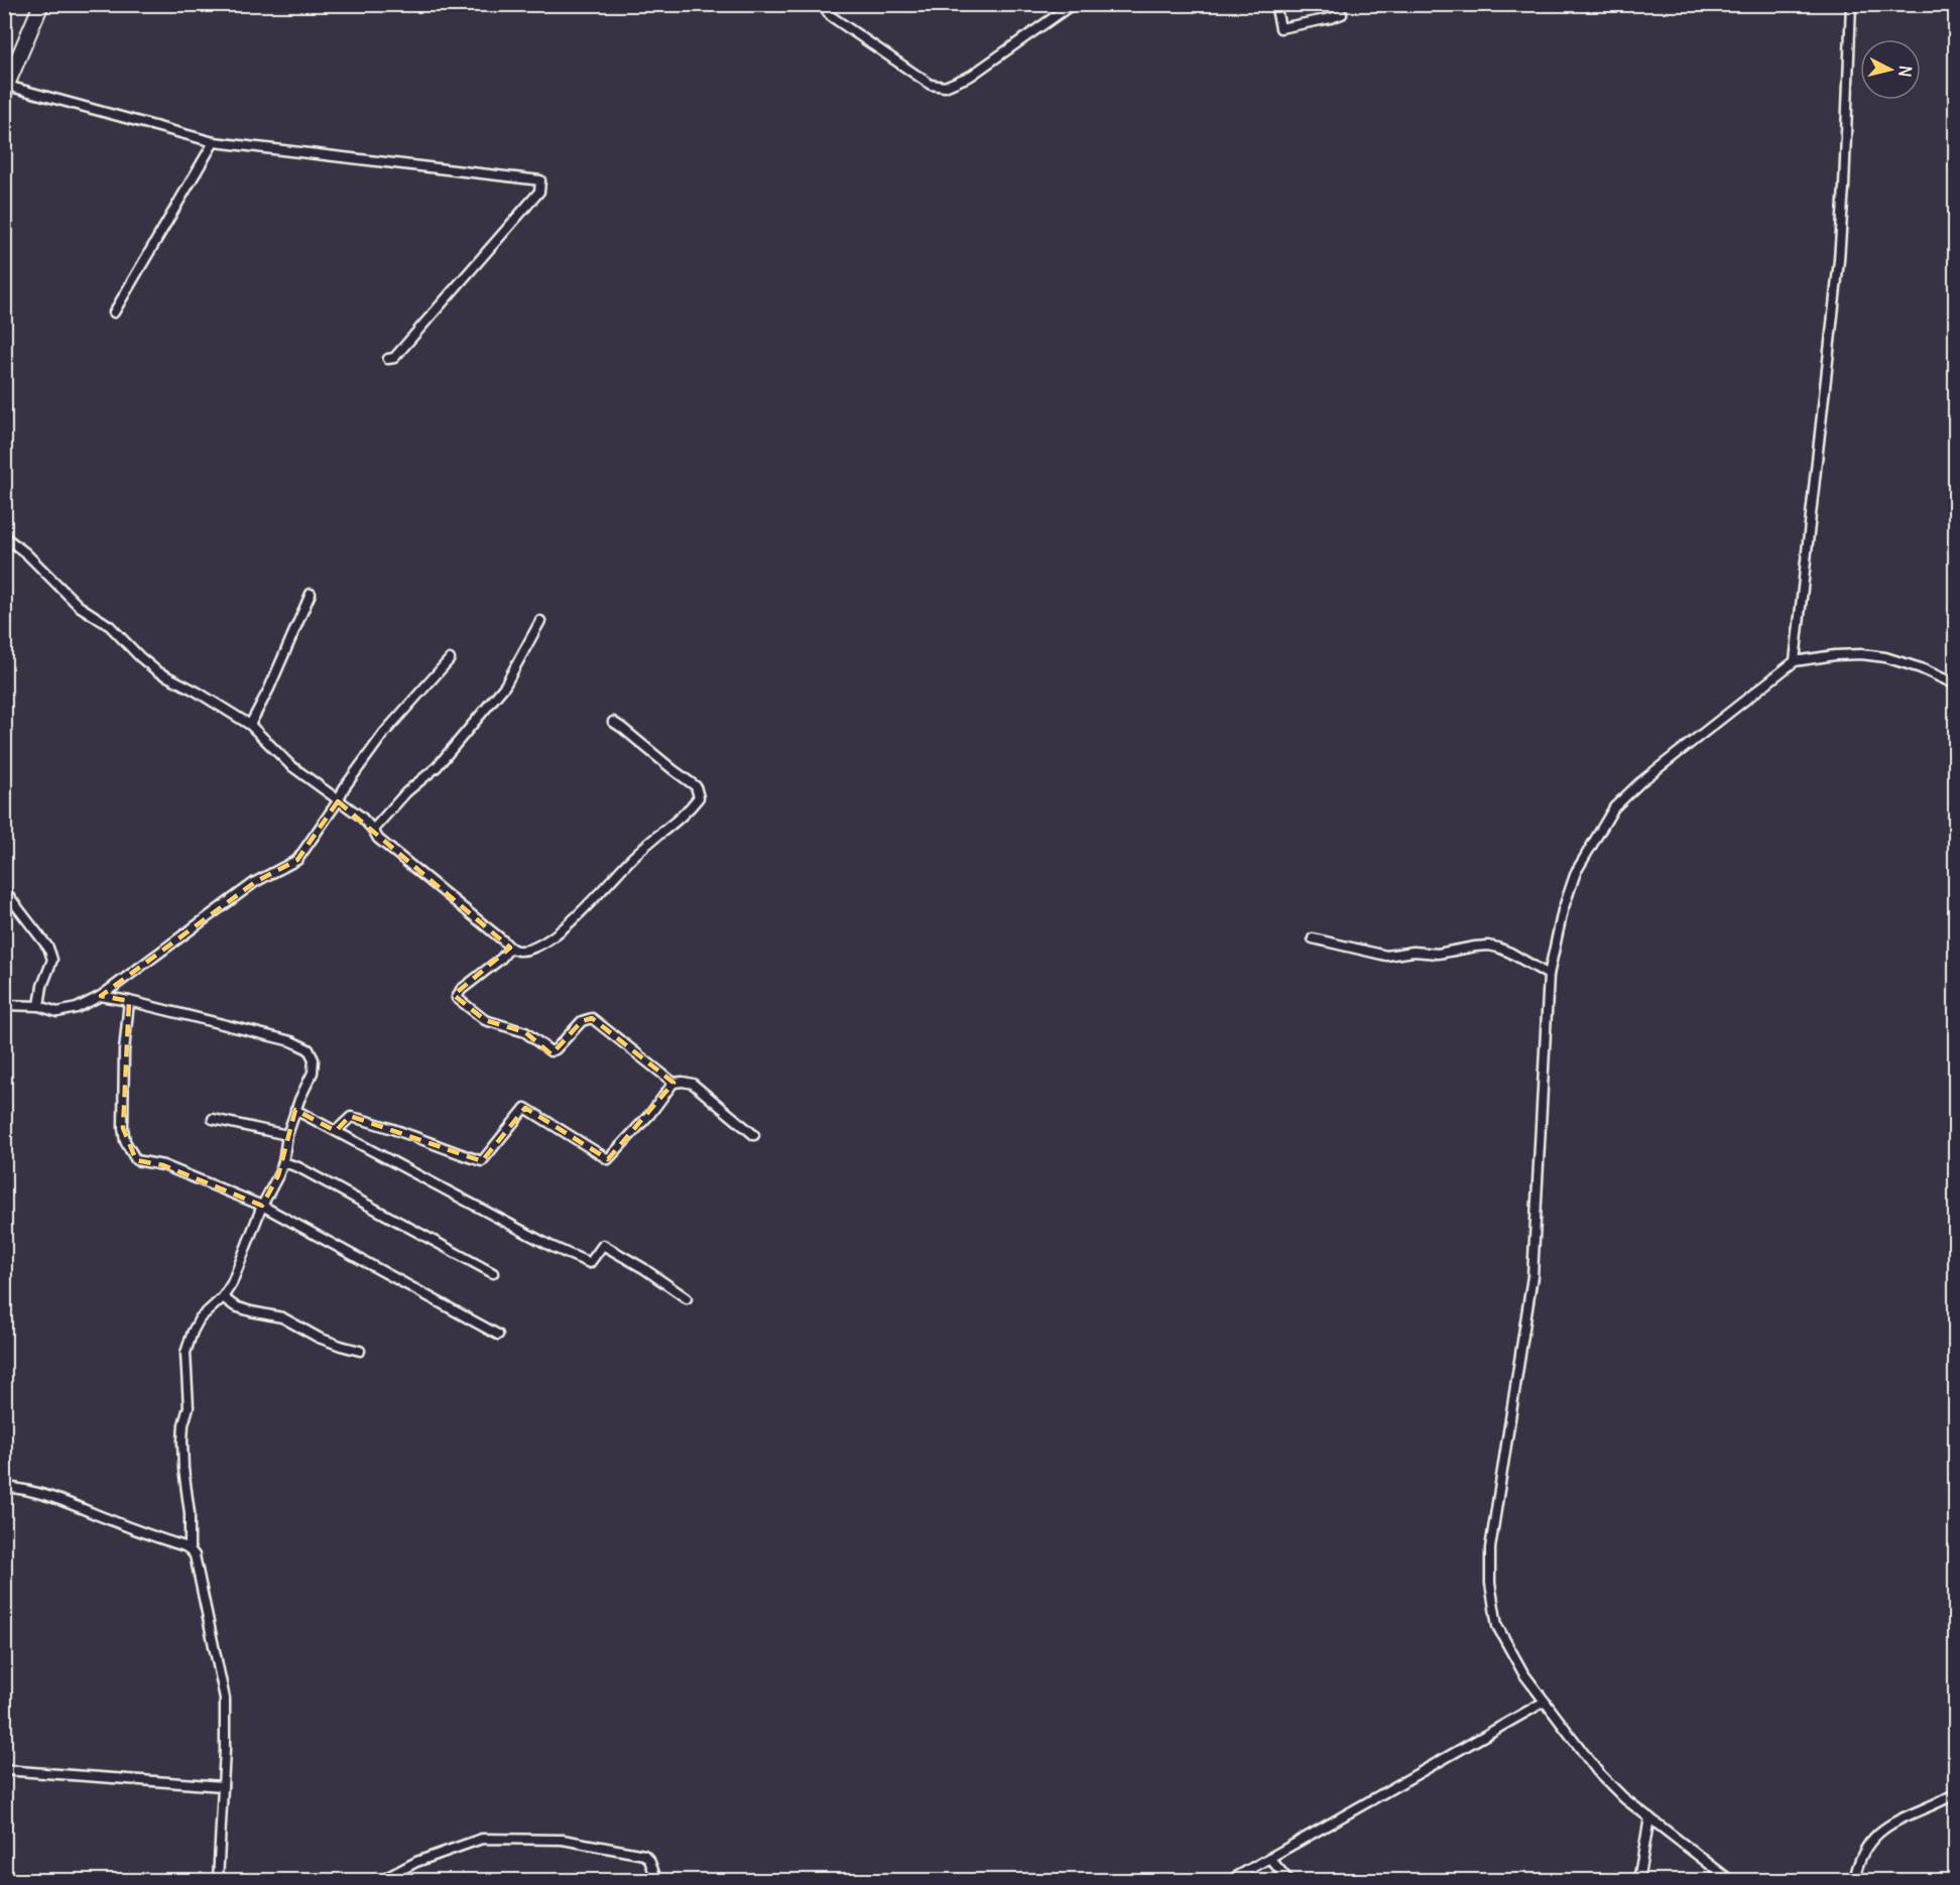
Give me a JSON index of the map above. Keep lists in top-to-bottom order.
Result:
{
  "north": "right"
}
